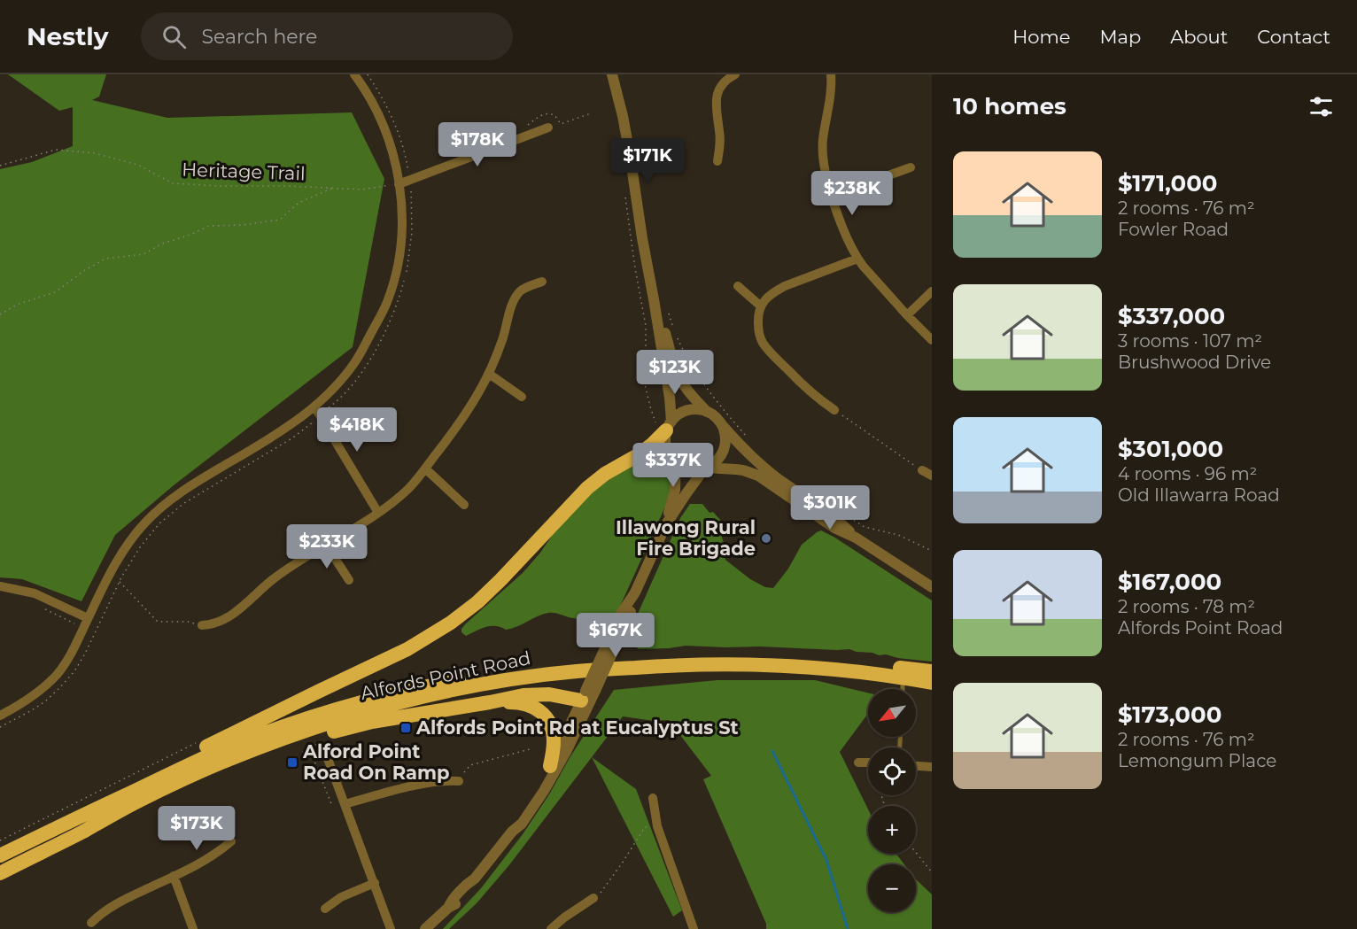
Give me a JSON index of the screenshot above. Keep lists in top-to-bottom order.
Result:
{
  "streets": {
    "highway": ["Alfords Point Road"],
    "path": ["Heritage Trail"]
  },
  "places": {
    "other": ["Illawong Rural Fire Brigade"],
    "transit": ["Alfords Point Rd at Eucalyptus St", "Alford Point Road On Ramp"]
  },
  "north": "bottom left",
  "page": {
    "header": "Nestly",
    "search": "Search here",
    "nav": [
      "Home",
      "Map",
      "About",
      "Contact"
    ],
    "heading": "10 homes",
    "price": [
      "$178K",
      "$171K",
      "$238K",
      "$123K",
      "$418K",
      "$337K",
      "$301K",
      "$233K",
      "$167K",
      "$173K"
    ],
    "list": [
      {
        "name": "$171,000",
        "note": "2 rooms · 76 m² · Fowler Road"
      },
      {
        "name": "$337,000",
        "note": "3 rooms · 107 m² · Brushwood Drive"
      },
      {
        "name": "$301,000",
        "note": "4 rooms · 96 m² · Old Illawarra Road"
      },
      {
        "name": "$167,000",
        "note": "2 rooms · 78 m² · Alfords Point Road"
      },
      {
        "name": "$173,000",
        "note": "2 rooms · 76 m² · Lemongum Place"
      }
    ],
    "map_buttons": ["+", "−"]
  }
}
